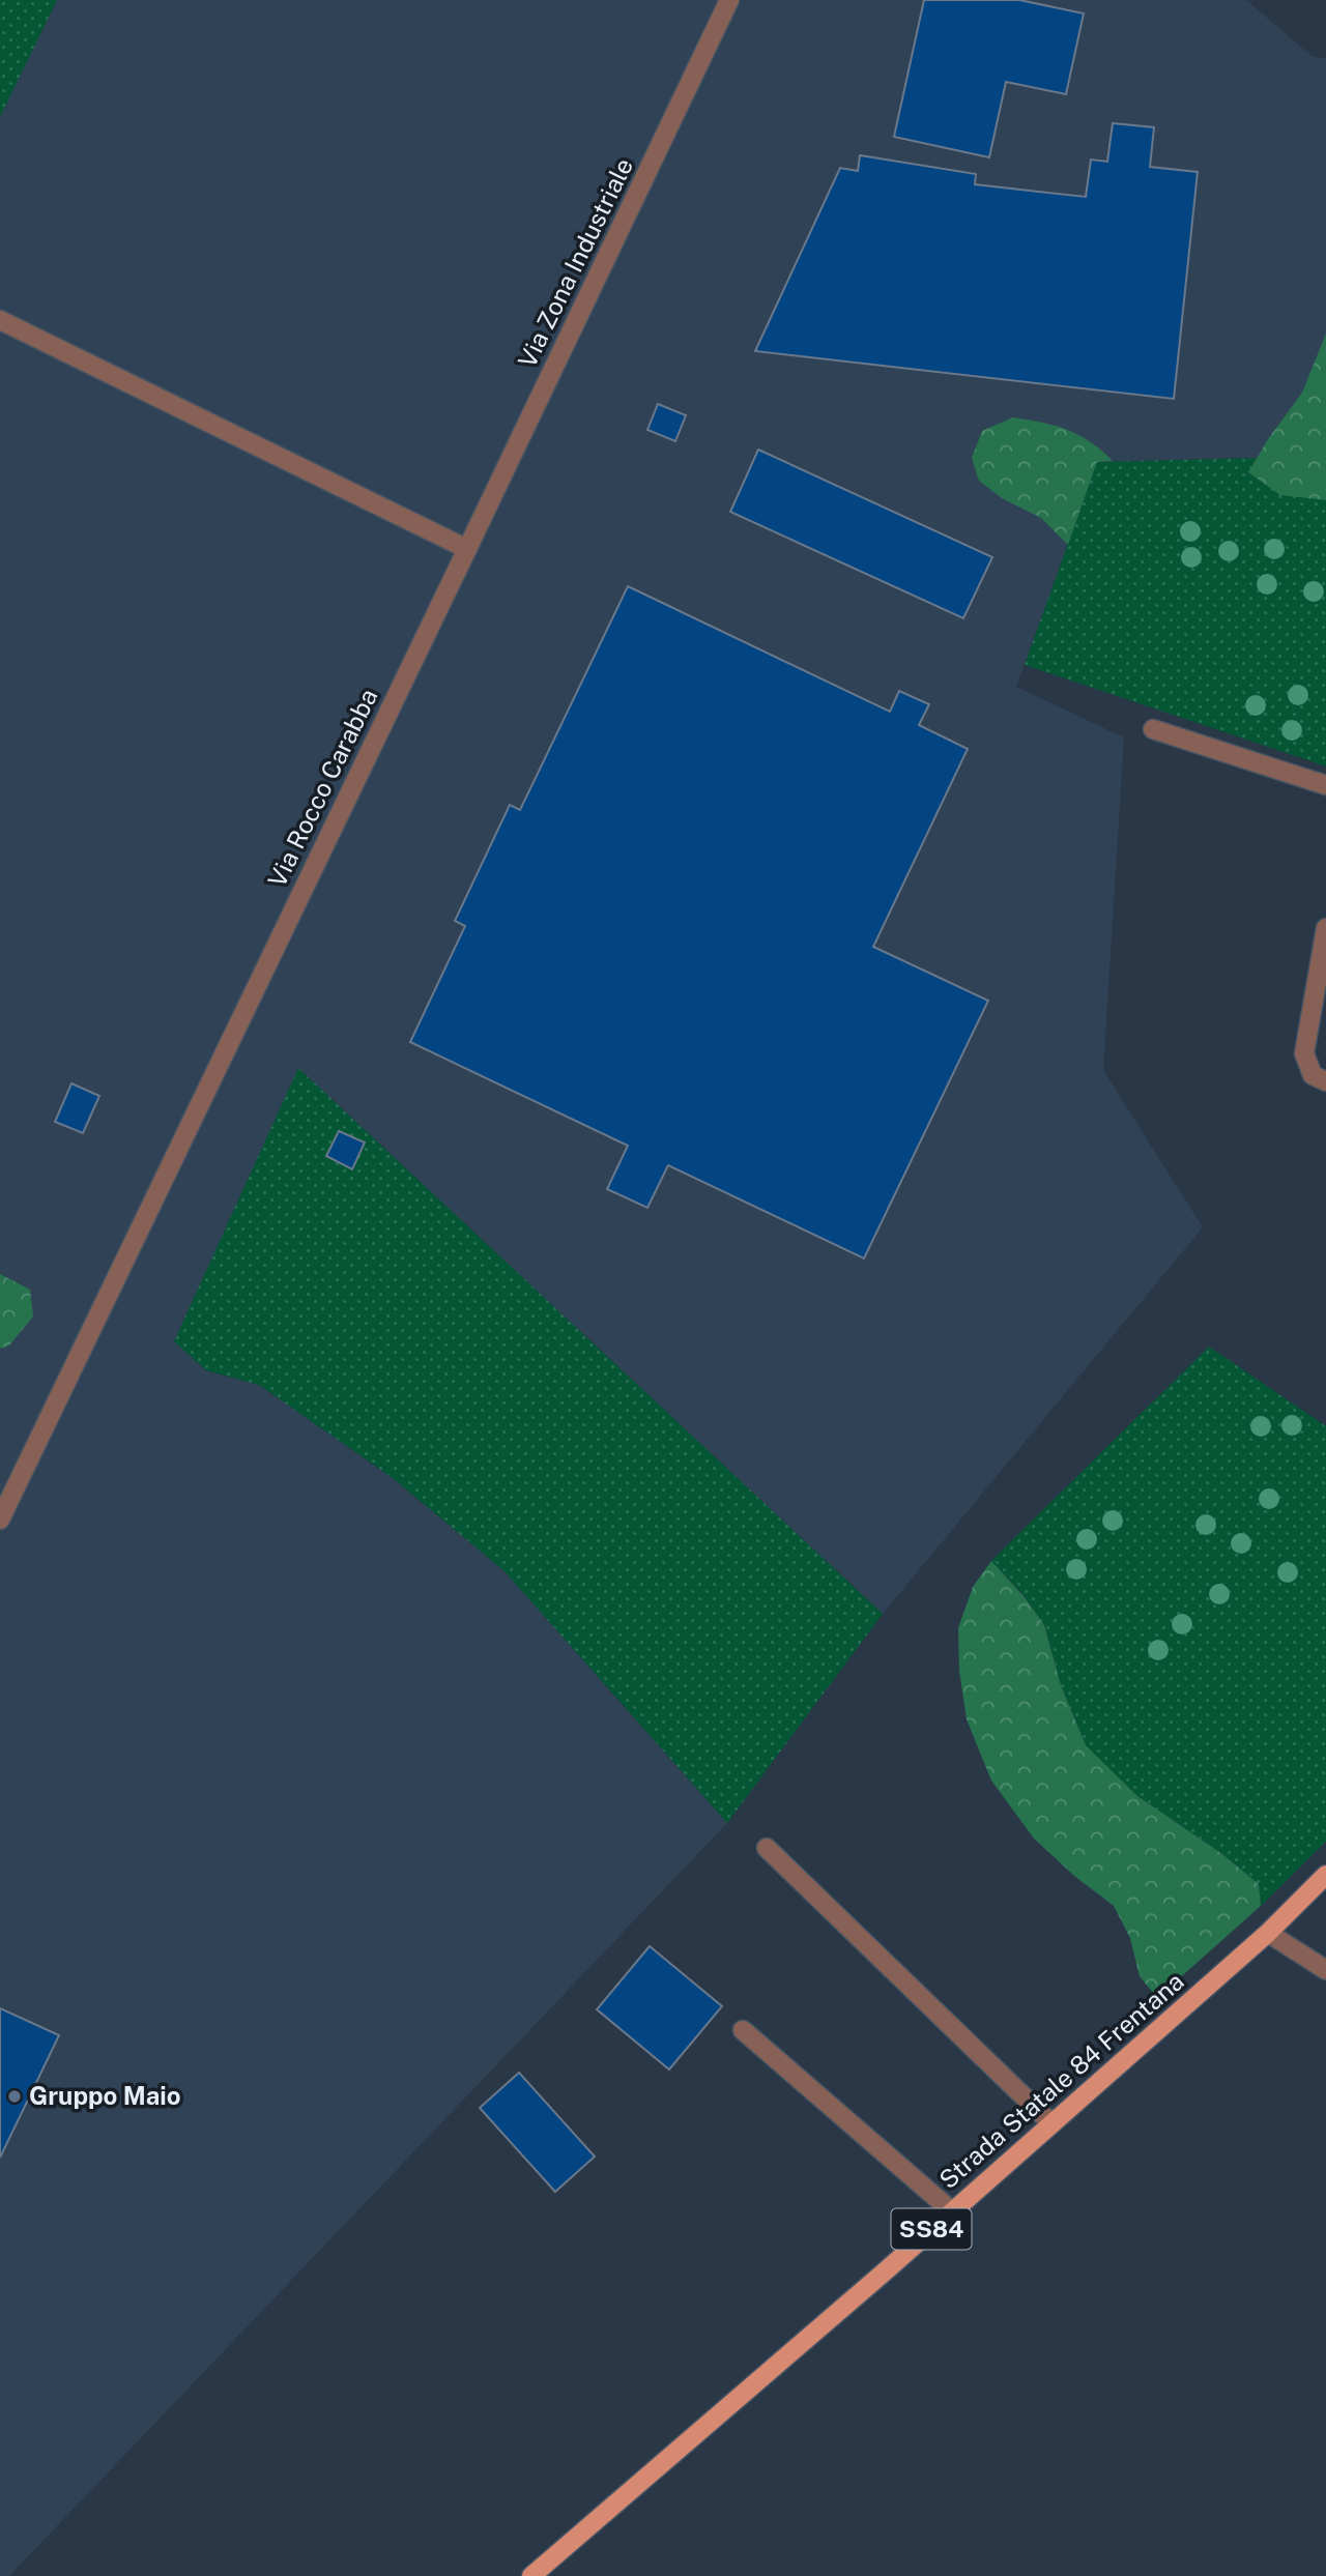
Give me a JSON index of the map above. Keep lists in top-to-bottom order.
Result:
{
  "streets": {
    "main road": ["Strada Statale 84 Frentana", "SS84"],
    "street": ["Via Zona Industriale", "Via Rocco Carabba"]
  },
  "crossings": [
    ["Via Zona Industriale", "Via Rocco Carabba"]
  ],
  "places": ["Gruppo Maio"]
}
